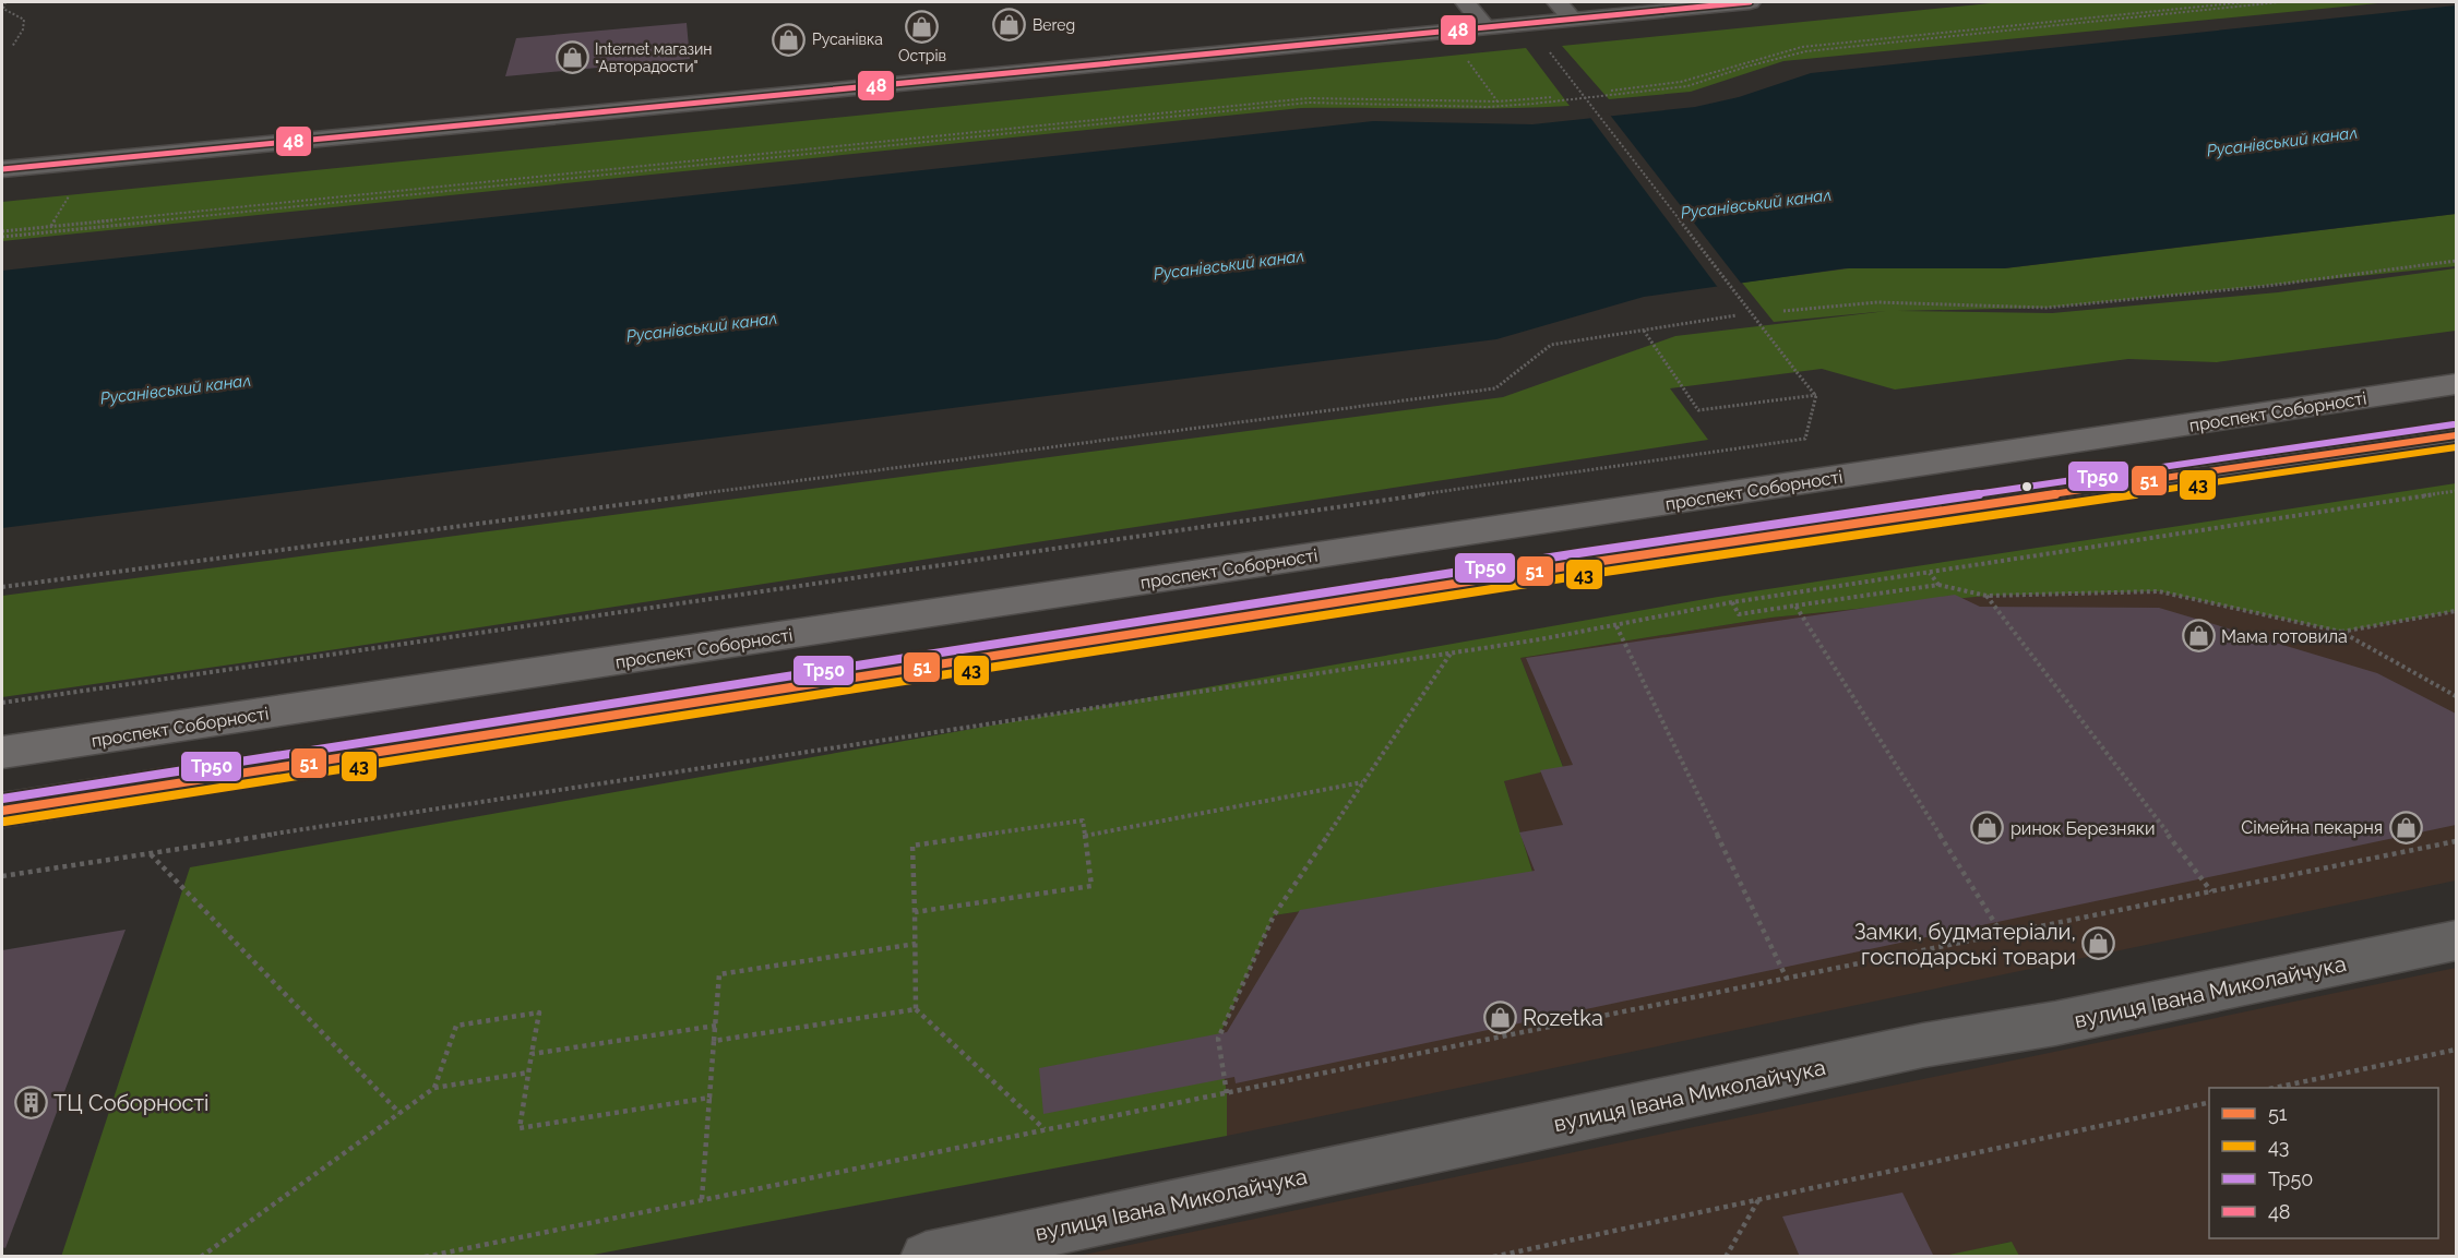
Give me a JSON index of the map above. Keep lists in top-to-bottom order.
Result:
{
  "streets": {
    "highway": ["проспект Соборності"],
    "street": ["вулиця Івана Миколайчука"]
  },
  "water": ["Русанівський канал"],
  "places": {
    "shop": [
      "Bereg",
      "Острів",
      "Русанівка",
      "Internet магазин \"Авторадости\"",
      "Мама готовила",
      "Сімейна пекарня",
      "ринок Березняки",
      "Замки, будматеріали, господарські товари",
      "Rozetka"
    ],
    "building": ["ТЦ Соборності"]
  },
  "lines": [
    "transit line 48",
    "transit line Тр50",
    "transit line 51",
    "transit line 43"
  ],
  "legend": [
    "51",
    "43",
    "Тр50",
    "48"
  ]
}
